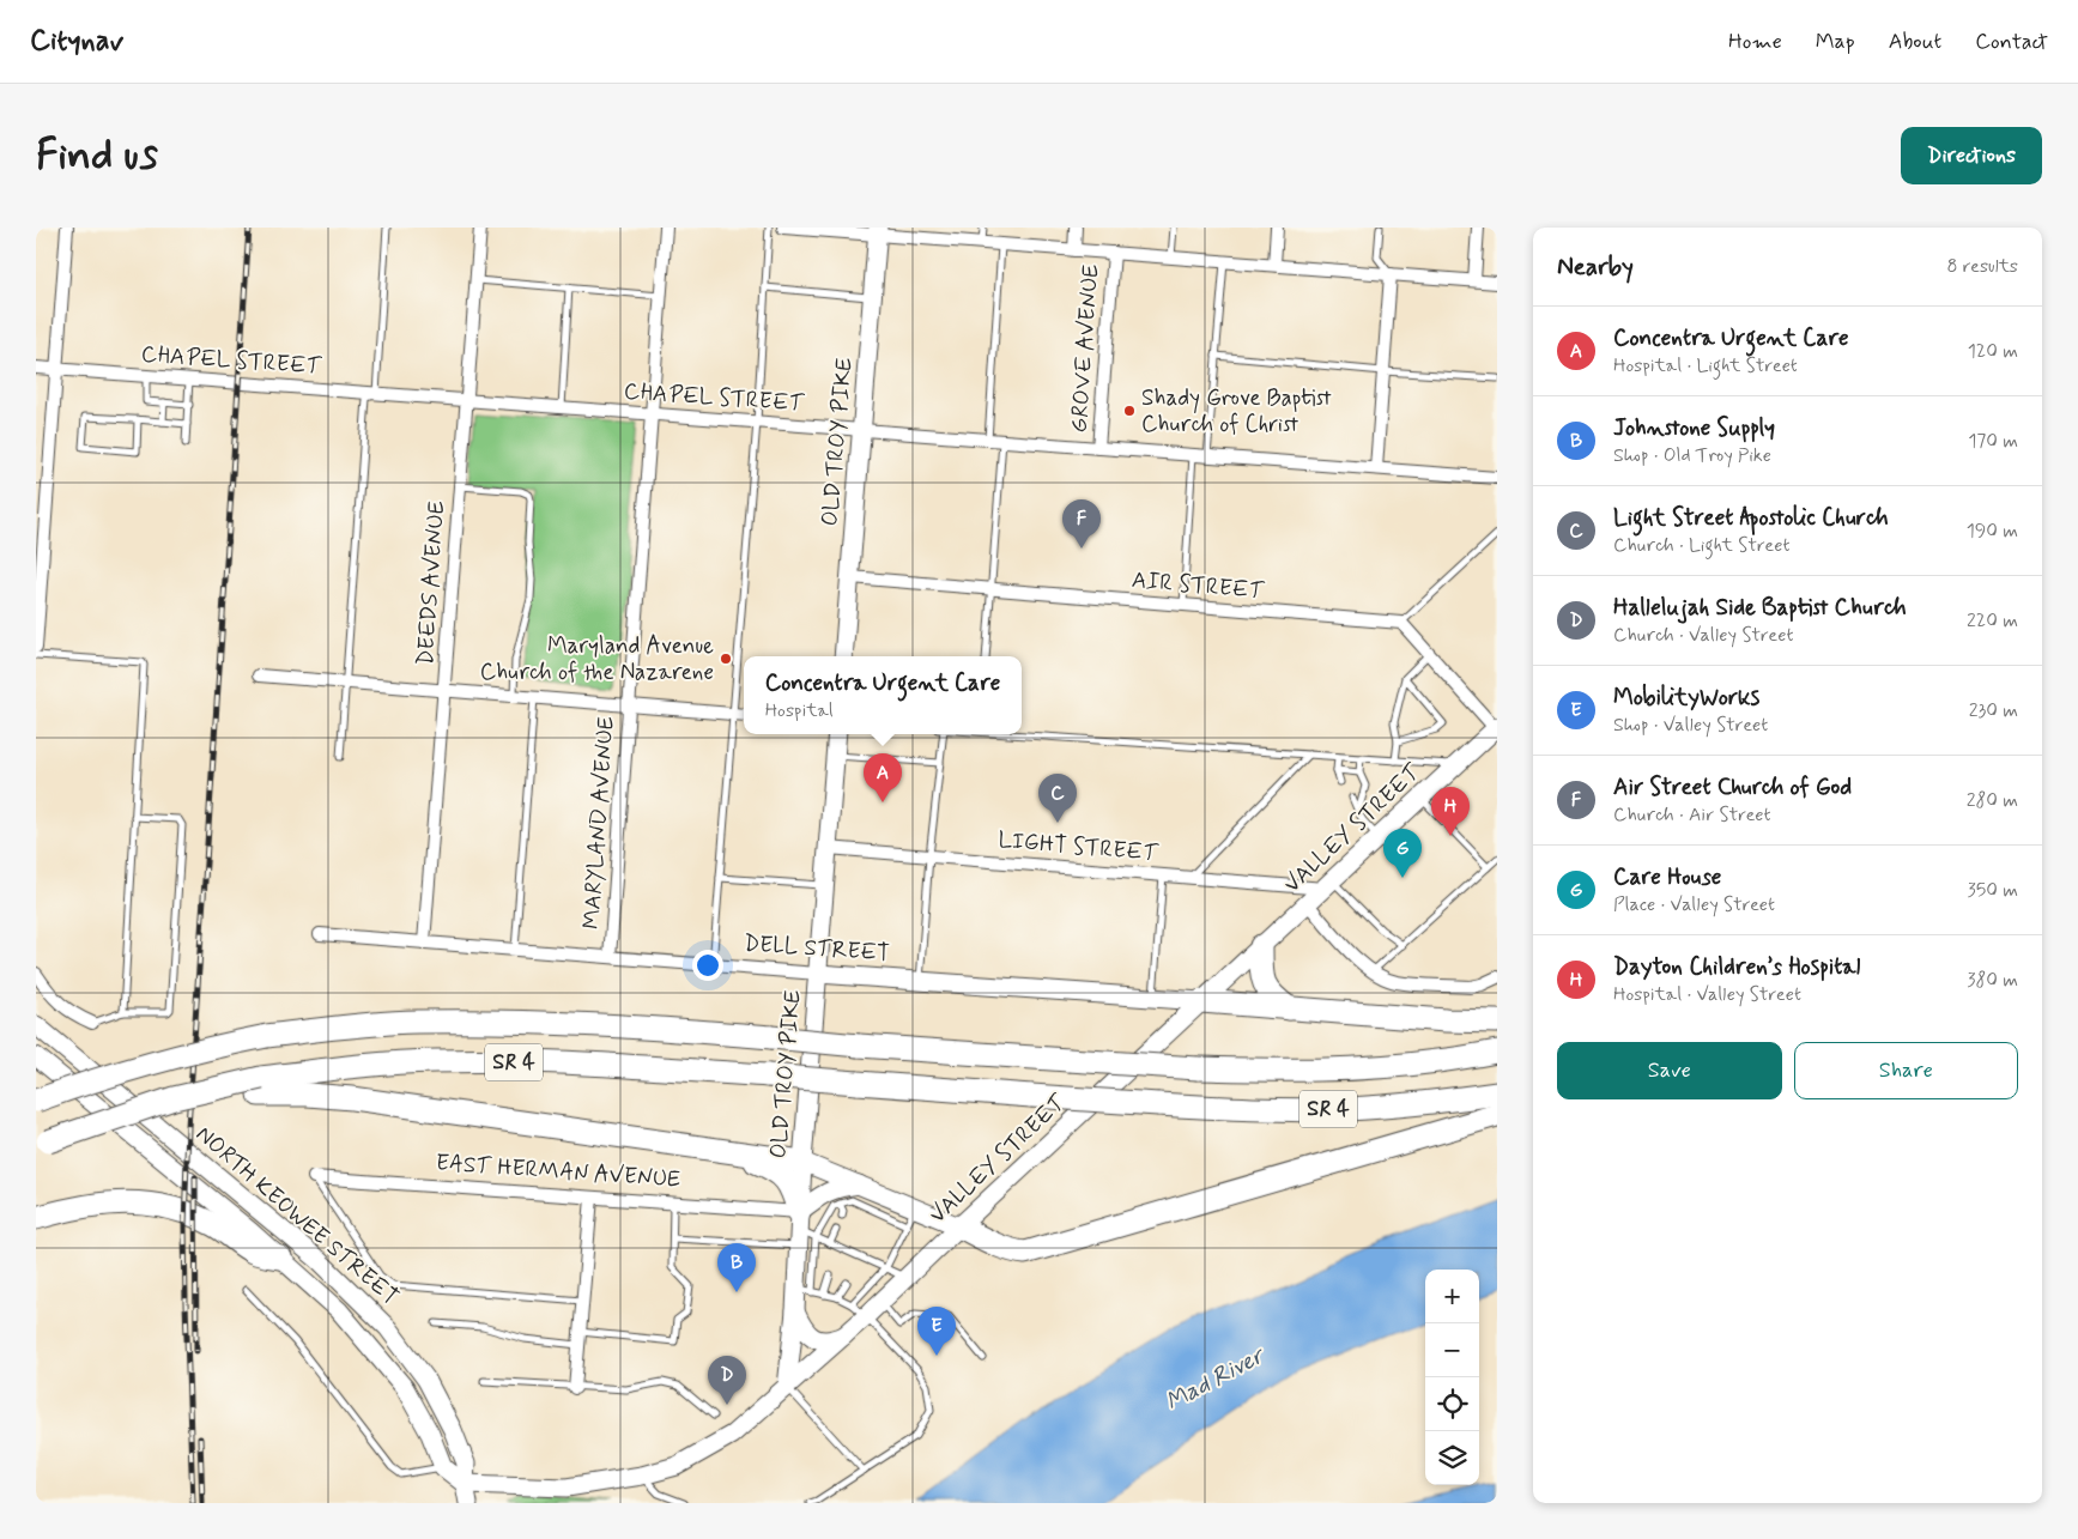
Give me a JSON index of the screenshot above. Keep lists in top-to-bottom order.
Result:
{
  "streets": {
    "highway": ["SR 4"],
    "main road": [
      "OLD TROY PIKE",
      "VALLEY STREET",
      "DELL STREET",
      "NORTH KEOWEE STREET"
    ],
    "street": [
      "GROVE AVENUE",
      "CHAPEL STREET",
      "DEEDS AVENUE",
      "AIR STREET",
      "MARYLAND AVENUE",
      "LIGHT STREET",
      "EAST HERMAN AVENUE"
    ]
  },
  "crossings": [
    ["GROVE AVENUE", "CHAPEL STREET"],
    ["CHAPEL STREET", "OLD TROY PIKE"],
    ["CHAPEL STREET", "DEEDS AVENUE"],
    ["CHAPEL STREET", "MARYLAND AVENUE"],
    ["OLD TROY PIKE", "AIR STREET"],
    ["OLD TROY PIKE", "VALLEY STREET"],
    ["OLD TROY PIKE", "LIGHT STREET"],
    ["OLD TROY PIKE", "DELL STREET"],
    ["OLD TROY PIKE", "EAST HERMAN AVENUE"],
    ["DEEDS AVENUE", "DELL STREET"],
    ["MARYLAND AVENUE", "DELL STREET"],
    ["VALLEY STREET", "LIGHT STREET"],
    ["VALLEY STREET", "DELL STREET"],
    ["VALLEY STREET", "NORTH KEOWEE STREET"]
  ],
  "water": ["Mad River"],
  "places": ["Shady Grove Baptist Church of Christ", "Maryland Avenue Church of the Nazarene"],
  "page": {
    "header": "Citynav",
    "nav": [
      "Home",
      "Map",
      "About",
      "Contact"
    ],
    "buttons": [
      "Directions",
      ["Save", "Share"]
    ],
    "title": "Find us",
    "heading": ["Nearby", "8 results"],
    "list": [
      {
        "mark": "A",
        "name": "Concentra Urgent Care",
        "note": "Hospital · Light Street",
        "value": "120 m"
      },
      {
        "mark": "B",
        "name": "Johnstone Supply",
        "note": "Shop · Old Troy Pike",
        "value": "170 m"
      },
      {
        "mark": "C",
        "name": "Light Street Apostolic Church",
        "note": "Church · Light Street",
        "value": "190 m"
      },
      {
        "mark": "D",
        "name": "Hallelujah Side Baptist Church",
        "note": "Church · Valley Street",
        "value": "220 m"
      },
      {
        "mark": "E",
        "name": "MobilityWorks",
        "note": "Shop · Valley Street",
        "value": "230 m"
      },
      {
        "mark": "F",
        "name": "Air Street Church of God",
        "note": "Church · Air Street",
        "value": "280 m"
      },
      {
        "mark": "G",
        "name": "Care House",
        "note": "Place · Valley Street",
        "value": "350 m"
      },
      {
        "mark": "H",
        "name": "Dayton Children’s Hospital",
        "note": "Hospital · Valley Street",
        "value": "380 m"
      }
    ],
    "pins": [
      "F",
      "A",
      "C",
      "H",
      "G",
      "B",
      "E",
      "D"
    ],
    "popup": ["Concentra Urgent Care", "Hospital"],
    "map_buttons": ["+", "−"]
  }
}
